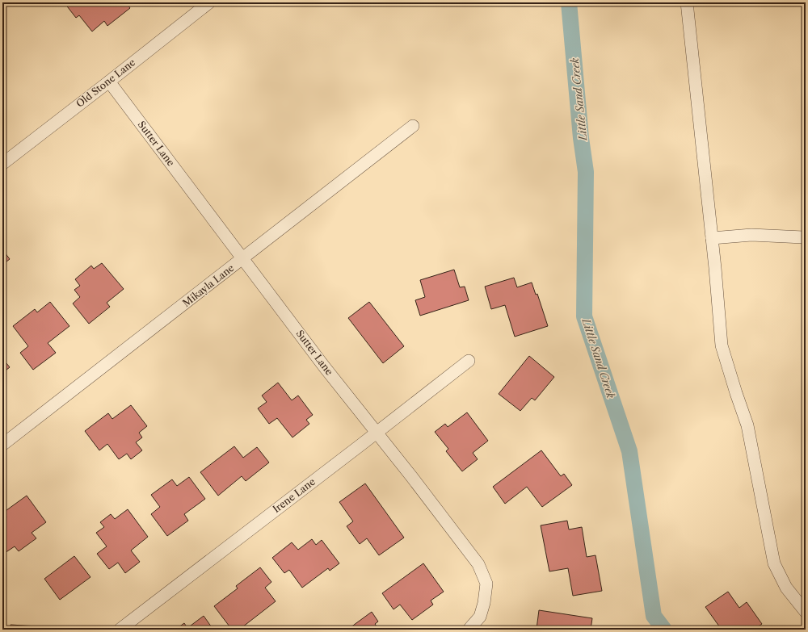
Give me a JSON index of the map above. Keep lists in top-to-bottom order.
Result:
{
  "streets": {
    "street": [
      "Old Stone Lane",
      "Sutter Lane",
      "Mikayla Lane",
      "Irene Lane"
    ]
  },
  "crossings": [
    ["Old Stone Lane", "Sutter Lane"],
    ["Sutter Lane", "Mikayla Lane"],
    ["Sutter Lane", "Irene Lane"]
  ],
  "water": ["Little Sand Creek"]
}
